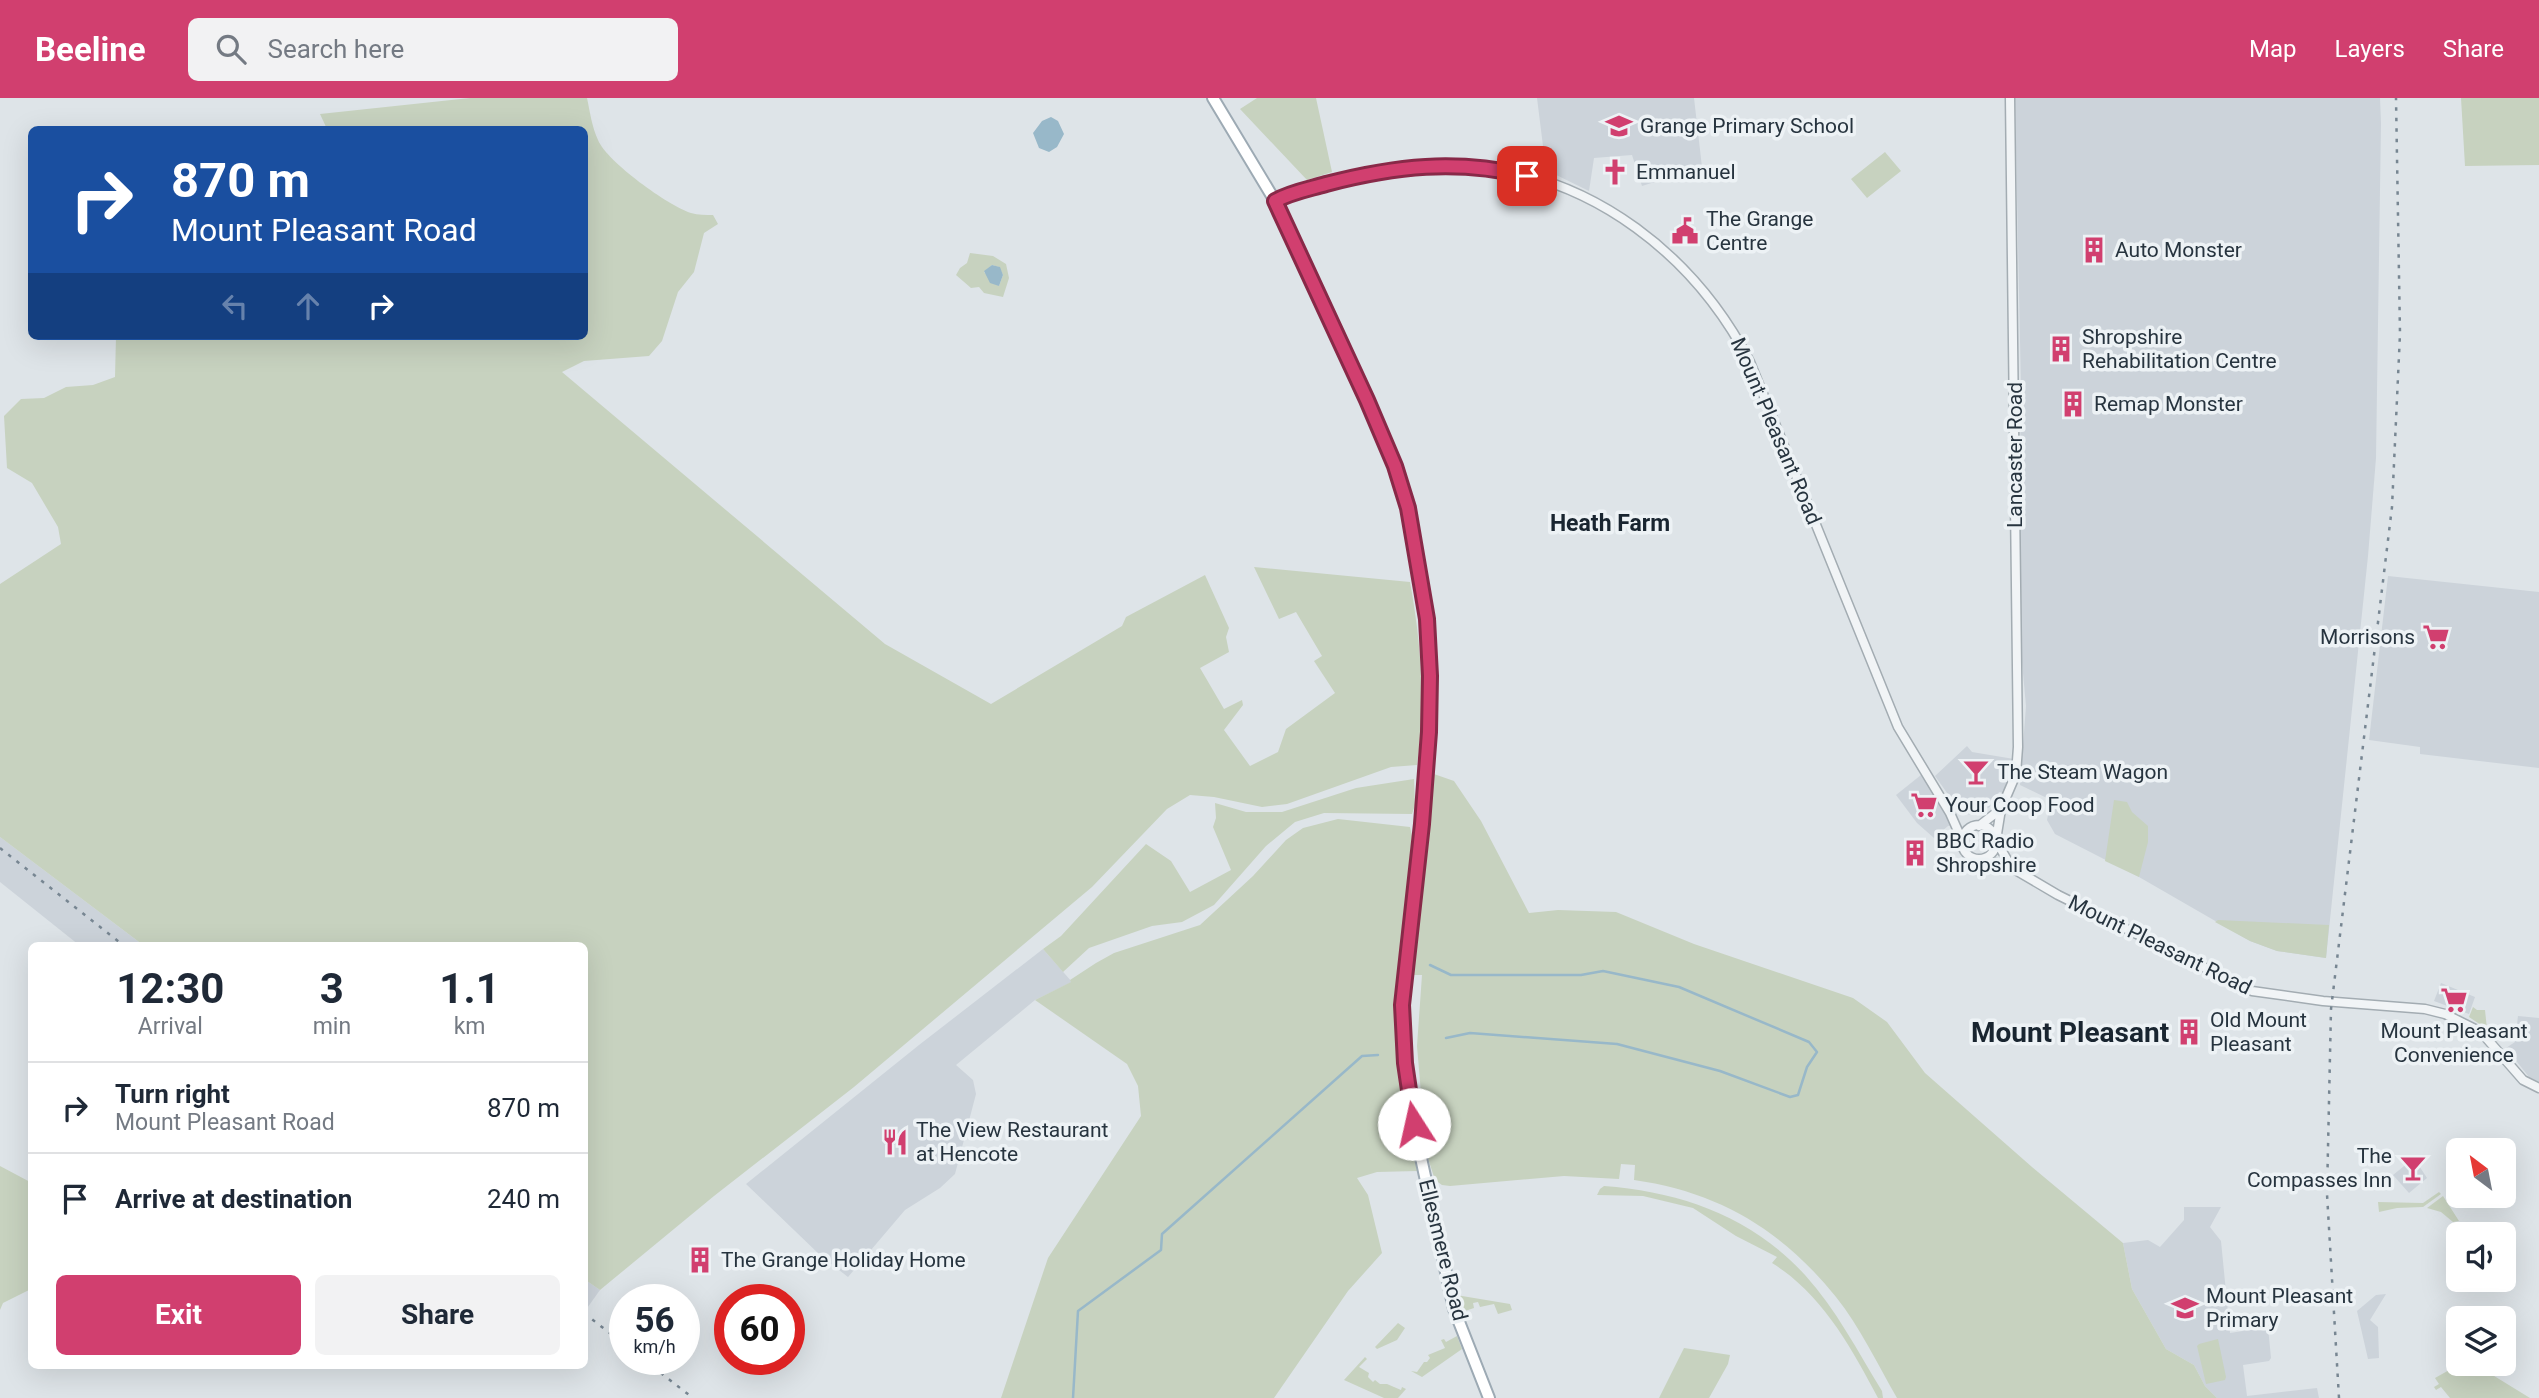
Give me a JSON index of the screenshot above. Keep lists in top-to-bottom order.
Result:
{
  "streets": {
    "main road": ["Ellesmere Road"],
    "street": ["Mount Pleasant Road", "Lancaster Road"]
  },
  "crossings": [
    ["Mount Pleasant Road", "Lancaster Road"],
    ["Mount Pleasant Road", "Ellesmere Road"]
  ],
  "districts": ["Heath Farm", "Mount Pleasant"],
  "places": {
    "school or university": ["Grange Primary School", "Mount Pleasant Primary"],
    "church": ["Emmanuel"],
    "public building": ["The Grange Centre"],
    "building": [
      "Auto Monster",
      "Shropshire Rehabilitation Centre",
      "Remap Monster",
      "BBC Radio Shropshire",
      "Old Mount Pleasant",
      "The Grange Holiday Home"
    ],
    "supermarket": ["Morrisons", "Your Coop Food", "Mount Pleasant Convenience"],
    "bar": ["The Steam Wagon", "The Compasses Inn"],
    "restaurant": ["The View Restaurant at Hencote"]
  },
  "north": "top left",
  "page": {
    "header": "Beeline",
    "search": "Search here",
    "nav": ["Map", "Layers", "Share"],
    "turn": ["870 m", "Mount Pleasant Road"],
    "eta": [
      "12:30",
      "Arrival",
      "3",
      "min",
      "1.1",
      "km"
    ],
    "list": [
      {
        "name": "Turn right",
        "note": "Mount Pleasant Road",
        "value": "870 m"
      },
      {
        "name": "Arrive at destination",
        "value": "240 m"
      }
    ],
    "buttons": ["Exit", "Share"],
    "speed": "56 km/h",
    "limit": "60"
  }
}
